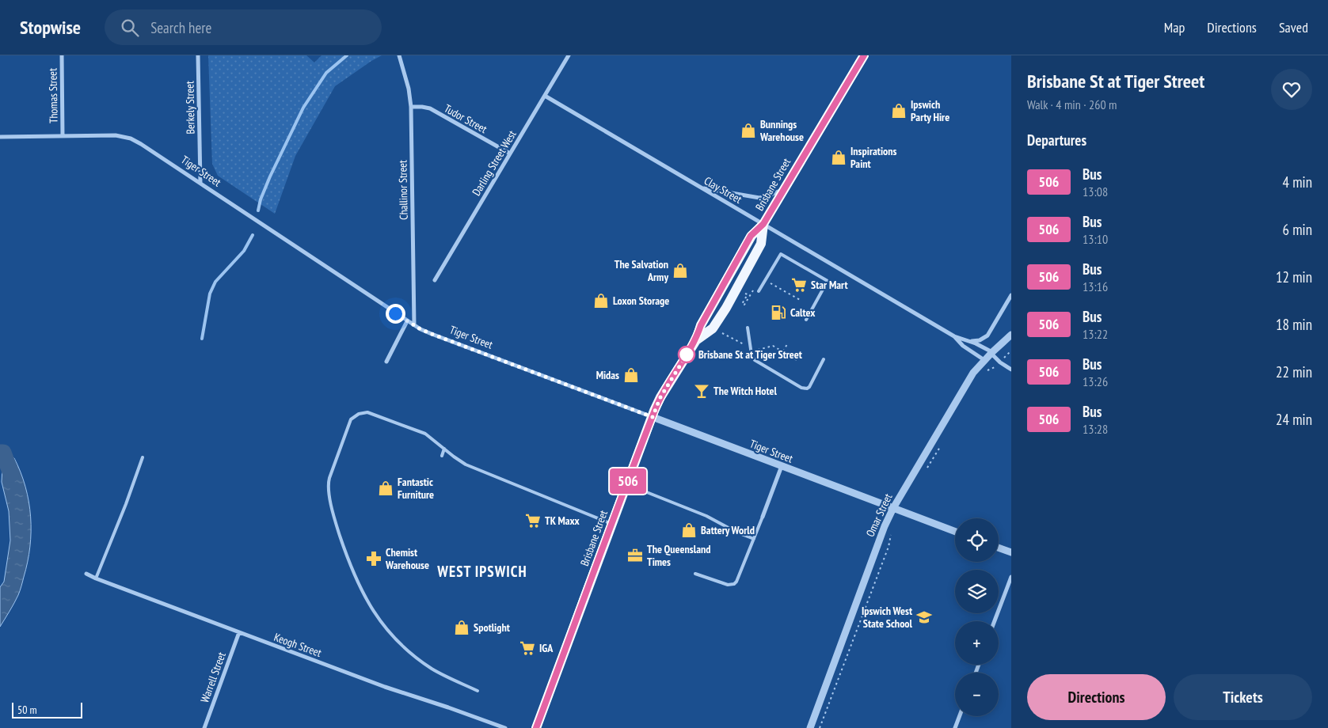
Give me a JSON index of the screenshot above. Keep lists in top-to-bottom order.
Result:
{
  "streets": {
    "main road": ["Brisbane Street"],
    "street": [
      "Thomas Street",
      "Berkely Street",
      "Tudor Street",
      "Darling Street West",
      "Tiger Street",
      "Challinor Street",
      "Clay Street",
      "Omar Street",
      "Keogh Street",
      "Warrell Street"
    ]
  },
  "crossings": [
    ["Thomas Street", "Tiger Street"],
    ["Berkely Street", "Tiger Street"],
    ["Tudor Street", "Darling Street West"],
    ["Tudor Street", "Challinor Street"],
    ["Darling Street West", "Clay Street"],
    ["Tiger Street", "Brisbane Street"],
    ["Tiger Street", "Challinor Street"],
    ["Tiger Street", "Omar Street"],
    ["Brisbane Street", "Clay Street"],
    ["Clay Street", "Omar Street"],
    ["Keogh Street", "Warrell Street"]
  ],
  "districts": ["WEST IPSWICH"],
  "places": {
    "shop": [
      "Ipswich Party Hire",
      "Bunnings Warehouse",
      "Inspirations Paint",
      "The Salvation Army",
      "Loxon Storage",
      "Midas",
      "Fantastic Furniture",
      "Battery World",
      "Spotlight"
    ],
    "supermarket": ["Star Mart", "TK Maxx", "IGA"],
    "fuel station": ["Caltex"],
    "other": ["Brisbane St at Tiger Street"],
    "bar": ["The Witch Hotel"],
    "office": ["The Queensland Times"],
    "pharmacy": ["Chemist Warehouse"],
    "school or university": ["Ipswich West State School"]
  },
  "lines": ["bus line 506"],
  "scale_bar": "50 m",
  "page": {
    "header": "Stopwise",
    "search": "Search here",
    "nav": ["Map", "Directions", "Saved"],
    "on_map": "506",
    "heading": [
      ["Brisbane St at Tiger Street", "Walk · 4 min · 260 m"],
      "Departures"
    ],
    "list": [
      {
        "mark": "506",
        "name": "Bus",
        "note": "13:08",
        "value": "4 min"
      },
      {
        "mark": "506",
        "name": "Bus",
        "note": "13:10",
        "value": "6 min"
      },
      {
        "mark": "506",
        "name": "Bus",
        "note": "13:16",
        "value": "12 min"
      },
      {
        "mark": "506",
        "name": "Bus",
        "note": "13:22",
        "value": "18 min"
      },
      {
        "mark": "506",
        "name": "Bus",
        "note": "13:26",
        "value": "22 min"
      },
      {
        "mark": "506",
        "name": "Bus",
        "note": "13:28",
        "value": "24 min"
      }
    ],
    "map_buttons": ["+", "−"],
    "buttons": ["Directions", "Tickets"],
    "scale": "50 m"
  }
}
